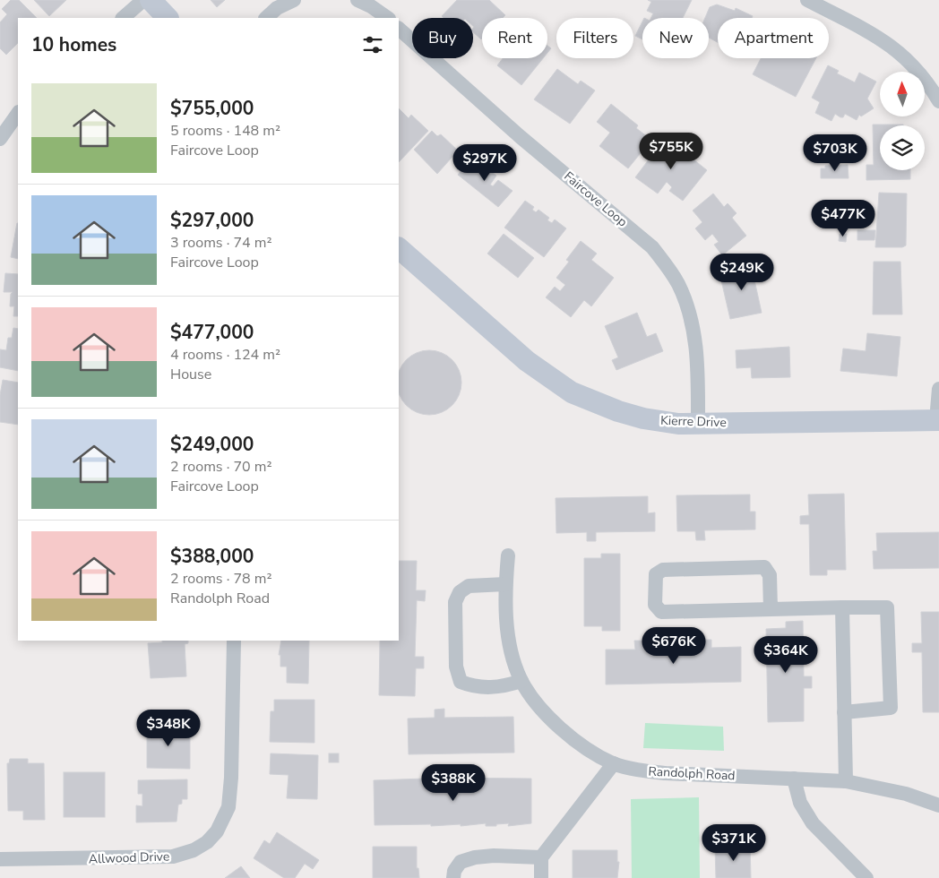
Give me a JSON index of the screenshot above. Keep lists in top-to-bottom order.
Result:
{
  "streets": {
    "street": [
      "Faircove Loop",
      "Kierre Drive",
      "Randolph Road",
      "Allwood Drive"
    ]
  },
  "crossings": [
    ["Faircove Loop", "Kierre Drive"]
  ],
  "north": "top",
  "page": {
    "chip": [
      "Buy",
      "Rent",
      "Filters",
      "New",
      "Apartment"
    ],
    "heading": "10 homes",
    "list": [
      {
        "name": "$755,000",
        "note": "5 rooms · 148 m² · Faircove Loop"
      },
      {
        "name": "$297,000",
        "note": "3 rooms · 74 m² · Faircove Loop"
      },
      {
        "name": "$477,000",
        "note": "4 rooms · 124 m² · House"
      },
      {
        "name": "$249,000",
        "note": "2 rooms · 70 m² · Faircove Loop"
      },
      {
        "name": "$388,000",
        "note": "2 rooms · 78 m² · Randolph Road"
      }
    ],
    "price": [
      "$755K",
      "$703K",
      "$297K",
      "$477K",
      "$249K",
      "$676K",
      "$364K",
      "$348K",
      "$388K",
      "$371K"
    ]
  }
}
